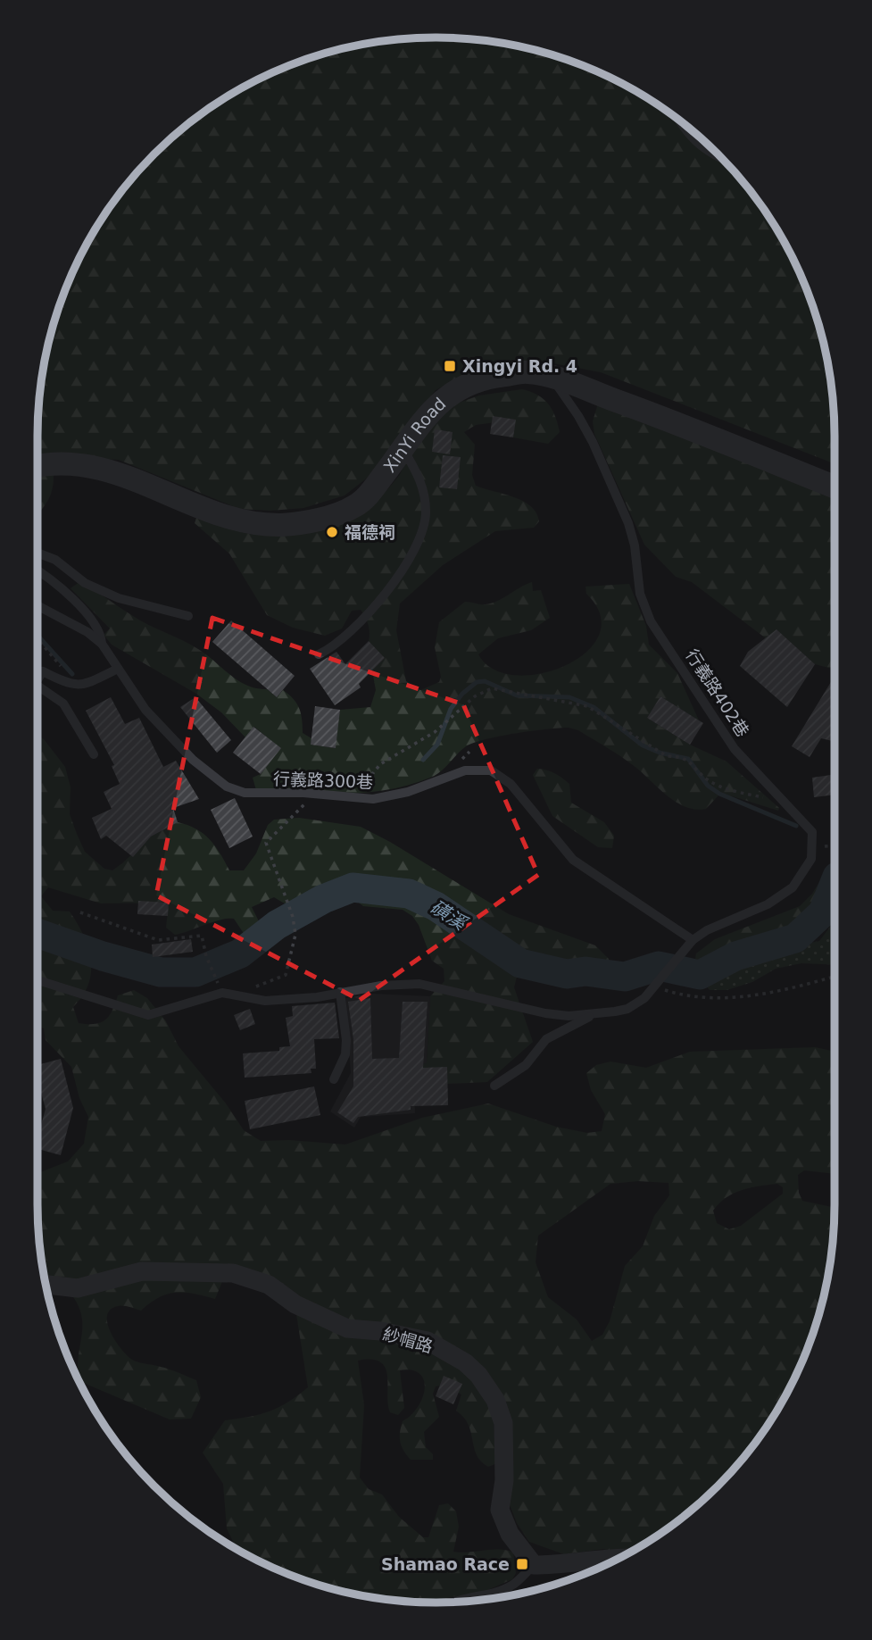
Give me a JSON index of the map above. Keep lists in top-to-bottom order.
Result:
{
  "streets": {
    "street": ["XinYi Road", "紗帽路"],
    "lane": ["行義路402巷", "行義路300巷"]
  },
  "crossings": [
    ["XinYi Road", "行義路402巷"]
  ],
  "water": ["磺溪"],
  "places": {
    "transit": ["Xingyi Rd. 4", "Shamao Race"],
    "other": ["福德祠"]
  }
}
